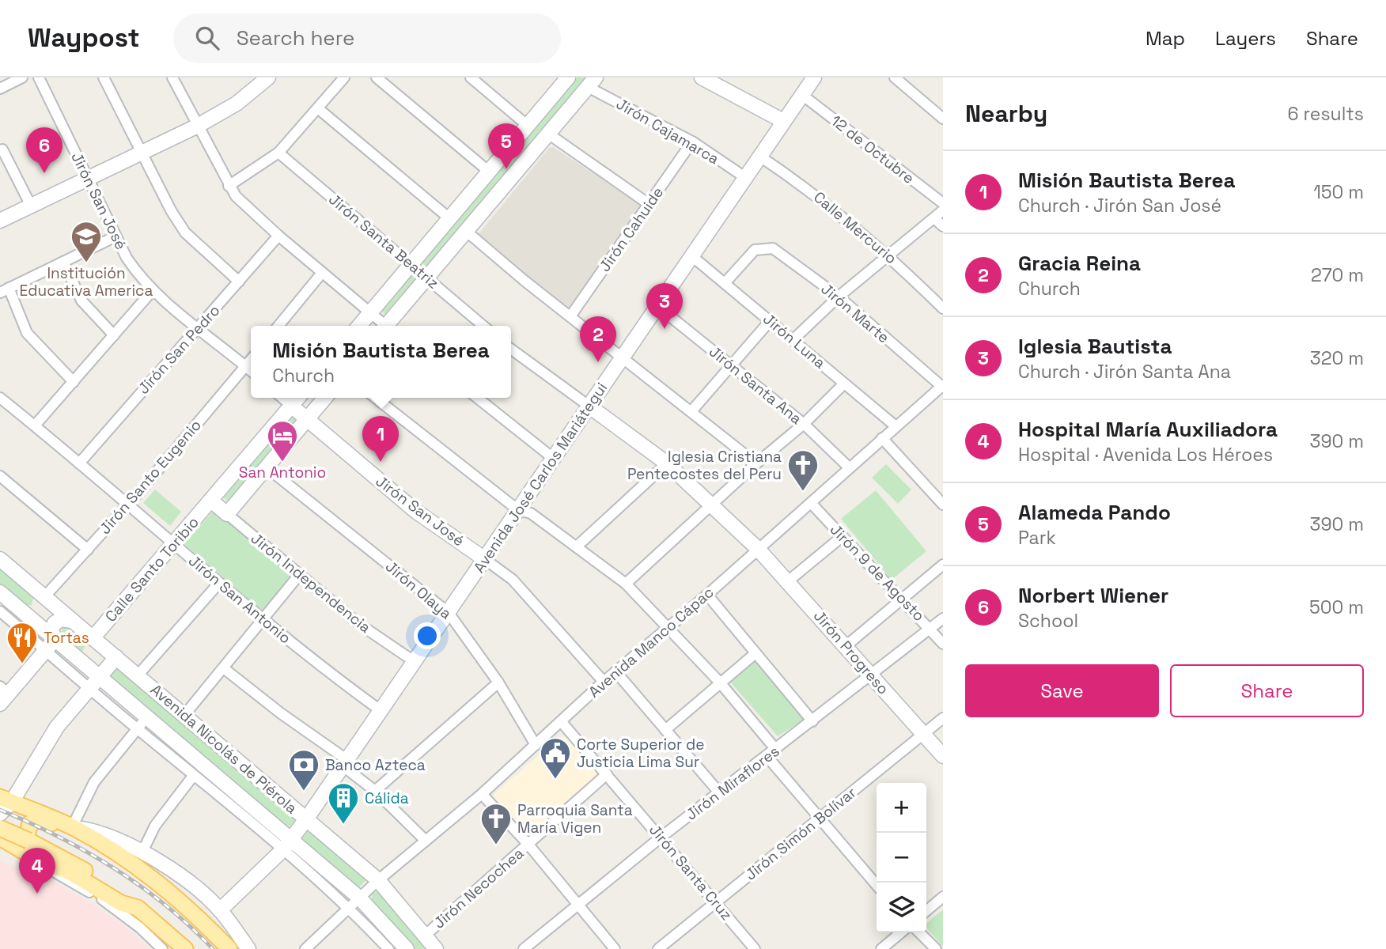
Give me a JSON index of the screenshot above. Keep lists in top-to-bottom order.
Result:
{
  "streets": {
    "street": [
      "Jirón Cajamarca",
      "12 de Octubre",
      "Jirón San José",
      "Calle Mercurio",
      "Jirón Cahuide",
      "Jirón Santa Beatriz",
      "Jirón Marte",
      "Jirón Luna",
      "Jirón San Pedro",
      "Jirón Santa Ana",
      "Jirón Santo Eugenio",
      "Avenida José Carlos Mariátegui",
      "Calle Santo Toribio",
      "Jirón 9 de Agosto",
      "Jirón Independencia",
      "Jirón Olaya",
      "Jirón San Antonio",
      "Avenida Manco Cápac",
      "Jirón Progreso",
      "Avenida Nicolás de Piérola",
      "Jirón Miraflores",
      "Jirón Simón Bolívar",
      "Jirón Santa Cruz",
      "Jirón Necochea"
    ]
  },
  "crossings": [
    ["Jirón Cajamarca", "Jirón Cahuide"],
    ["Jirón Cajamarca", "Avenida José Carlos Mariátegui"],
    ["12 de Octubre", "Avenida José Carlos Mariátegui"],
    ["Jirón San José", "Jirón San Pedro"],
    ["Jirón San José", "Jirón Santo Eugenio"],
    ["Jirón San José", "Avenida José Carlos Mariátegui"],
    ["Jirón San José", "Calle Santo Toribio"],
    ["Jirón San José", "Avenida Manco Cápac"],
    ["Calle Mercurio", "Avenida José Carlos Mariátegui"],
    ["Jirón Marte", "Jirón Luna"],
    ["Jirón Marte", "Avenida Manco Cápac"],
    ["Jirón Luna", "Avenida José Carlos Mariátegui"],
    ["Jirón Luna", "Avenida Manco Cápac"],
    ["Jirón San Pedro", "Jirón San Antonio"],
    ["Jirón Santa Ana", "Avenida José Carlos Mariátegui"],
    ["Jirón Santa Ana", "Avenida Manco Cápac"],
    ["Jirón Santo Eugenio", "Jirón San Antonio"],
    ["Jirón Santo Eugenio", "Avenida Nicolás de Piérola"],
    ["Avenida José Carlos Mariátegui", "Jirón Independencia"],
    ["Avenida José Carlos Mariátegui", "Jirón Olaya"],
    ["Avenida José Carlos Mariátegui", "Jirón San Antonio"],
    ["Avenida José Carlos Mariátegui", "Avenida Nicolás de Piérola"],
    ["Calle Santo Toribio", "Jirón Independencia"],
    ["Calle Santo Toribio", "Jirón San Antonio"],
    ["Calle Santo Toribio", "Avenida Nicolás de Piérola"],
    ["Jirón 9 de Agosto", "Avenida Manco Cápac"],
    ["Jirón 9 de Agosto", "Jirón Miraflores"],
    ["Jirón Olaya", "Avenida Manco Cápac"],
    ["Avenida Manco Cápac", "Jirón Progreso"],
    ["Avenida Manco Cápac", "Avenida Nicolás de Piérola"],
    ["Avenida Manco Cápac", "Jirón Santa Cruz"],
    ["Jirón Progreso", "Jirón Miraflores"],
    ["Jirón Progreso", "Jirón Simón Bolívar"],
    ["Avenida Nicolás de Piérola", "Jirón Necochea"],
    ["Jirón Miraflores", "Jirón Santa Cruz"],
    ["Jirón Simón Bolívar", "Jirón Santa Cruz"],
    ["Jirón Santa Cruz", "Jirón Necochea"]
  ],
  "places": {
    "school or university": ["Institución Educativa America"],
    "hotel": ["San Antonio"],
    "church": ["Iglesia Cristiana Pentecostes del Peru", "Parroquia Santa María Vigen"],
    "restaurant": ["Tortas"],
    "public building": ["Corte Superior de Justicia Lima Sur"],
    "bank": ["Banco Azteca"],
    "building": ["Cálida"]
  },
  "page": {
    "header": "Waypost",
    "search": "Search here",
    "nav": ["Map", "Layers", "Share"],
    "heading": ["Nearby", "6 results"],
    "pins": [
      "5",
      "6",
      "3",
      "2",
      "1",
      "4"
    ],
    "list": [
      {
        "mark": "1",
        "name": "Misión Bautista Berea",
        "note": "Church · Jirón San José",
        "value": "150 m"
      },
      {
        "mark": "2",
        "name": "Gracia Reina",
        "note": "Church",
        "value": "270 m"
      },
      {
        "mark": "3",
        "name": "Iglesia Bautista",
        "note": "Church · Jirón Santa Ana",
        "value": "320 m"
      },
      {
        "mark": "4",
        "name": "Hospital María Auxiliadora",
        "note": "Hospital · Avenida Los Héroes",
        "value": "390 m"
      },
      {
        "mark": "5",
        "name": "Alameda Pando",
        "note": "Park",
        "value": "390 m"
      },
      {
        "mark": "6",
        "name": "Norbert Wiener",
        "note": "School",
        "value": "500 m"
      }
    ],
    "popup": ["Misión Bautista Berea", "Church"],
    "buttons": ["Save", "Share"],
    "map_buttons": ["+", "−"]
  }
}
